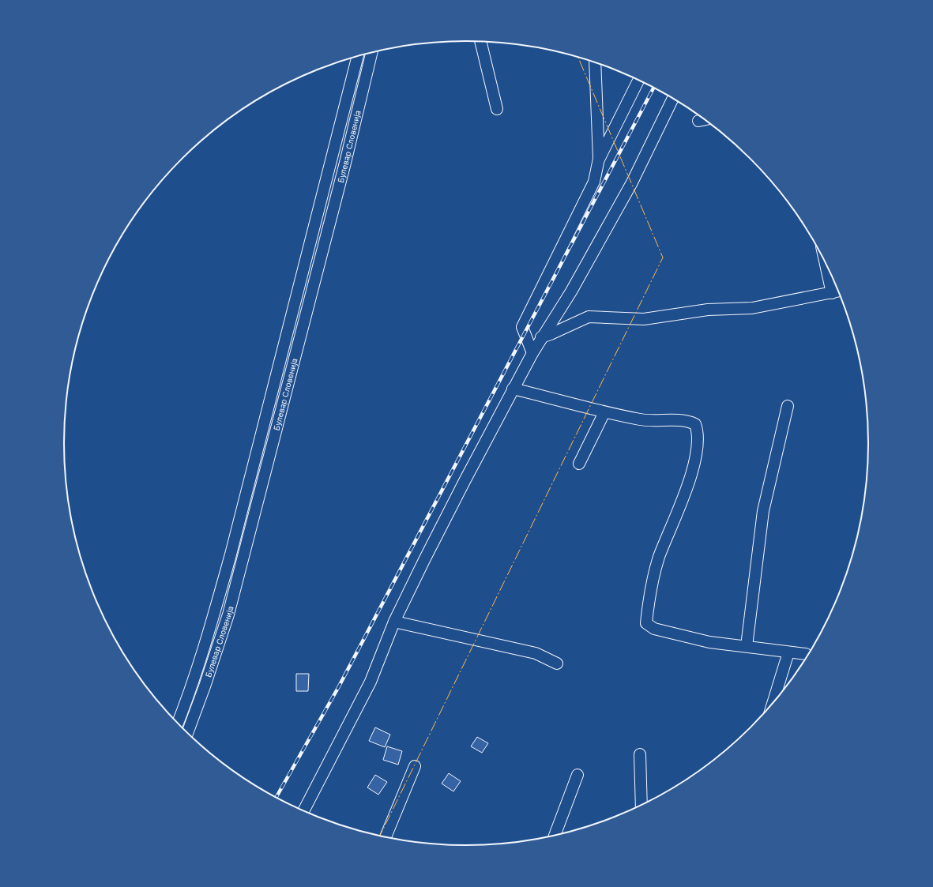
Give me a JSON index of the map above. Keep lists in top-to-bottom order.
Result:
{
  "streets": {
    "street": ["Булевар Словенија"]
  }
}
